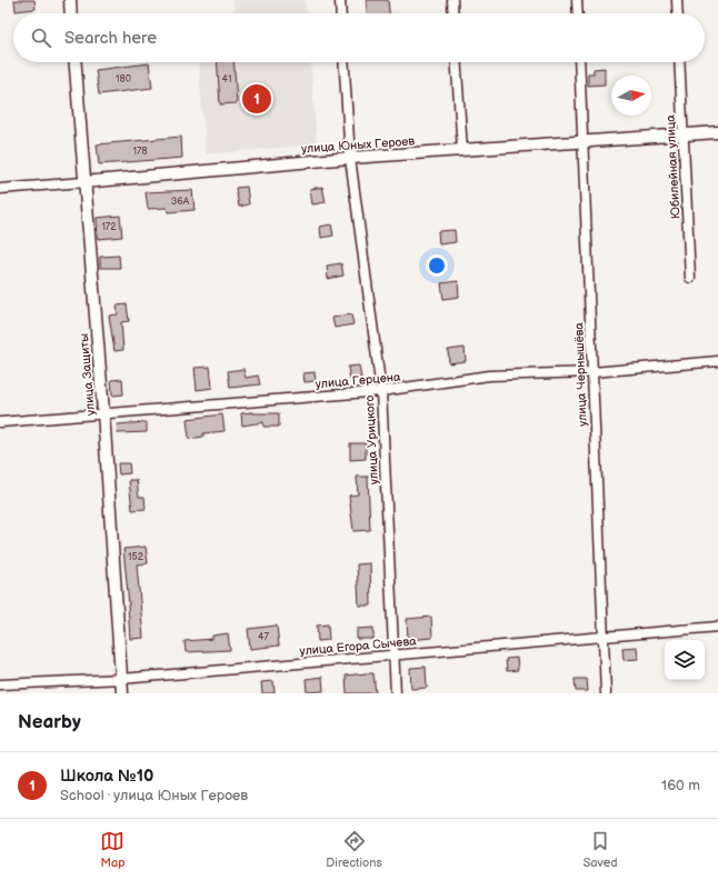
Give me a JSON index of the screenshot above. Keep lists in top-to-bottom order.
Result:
{
  "streets": {
    "street": [
      "улица Юных Героев",
      "Юбилейная улица",
      "улица Защиты",
      "улица Чернышёва",
      "улица Герцена",
      "улица Урицкого",
      "улица Егора Сычева"
    ]
  },
  "crossings": [
    ["улица Юных Героев", "Юбилейная улица"],
    ["улица Юных Героев", "улица Защиты"],
    ["улица Юных Героев", "улица Чернышёва"],
    ["улица Юных Героев", "улица Урицкого"],
    ["улица Защиты", "улица Герцена"],
    ["улица Защиты", "улица Егора Сычева"],
    ["улица Чернышёва", "улица Герцена"],
    ["улица Чернышёва", "улица Егора Сычева"],
    ["улица Герцена", "улица Урицкого"],
    ["улица Урицкого", "улица Егора Сычева"]
  ],
  "house_numbers": [
    "180",
    "41",
    "178",
    "36А",
    "172",
    "152",
    "47"
  ],
  "north": "right",
  "page": {
    "search": "Search here",
    "pins": "1",
    "heading": "Nearby",
    "list": [
      {
        "mark": "1",
        "name": "Школа №10",
        "note": "School · улица Юных Героев",
        "value": "160 m"
      }
    ],
    "nav": ["Map", "Directions", "Saved"]
  }
}
